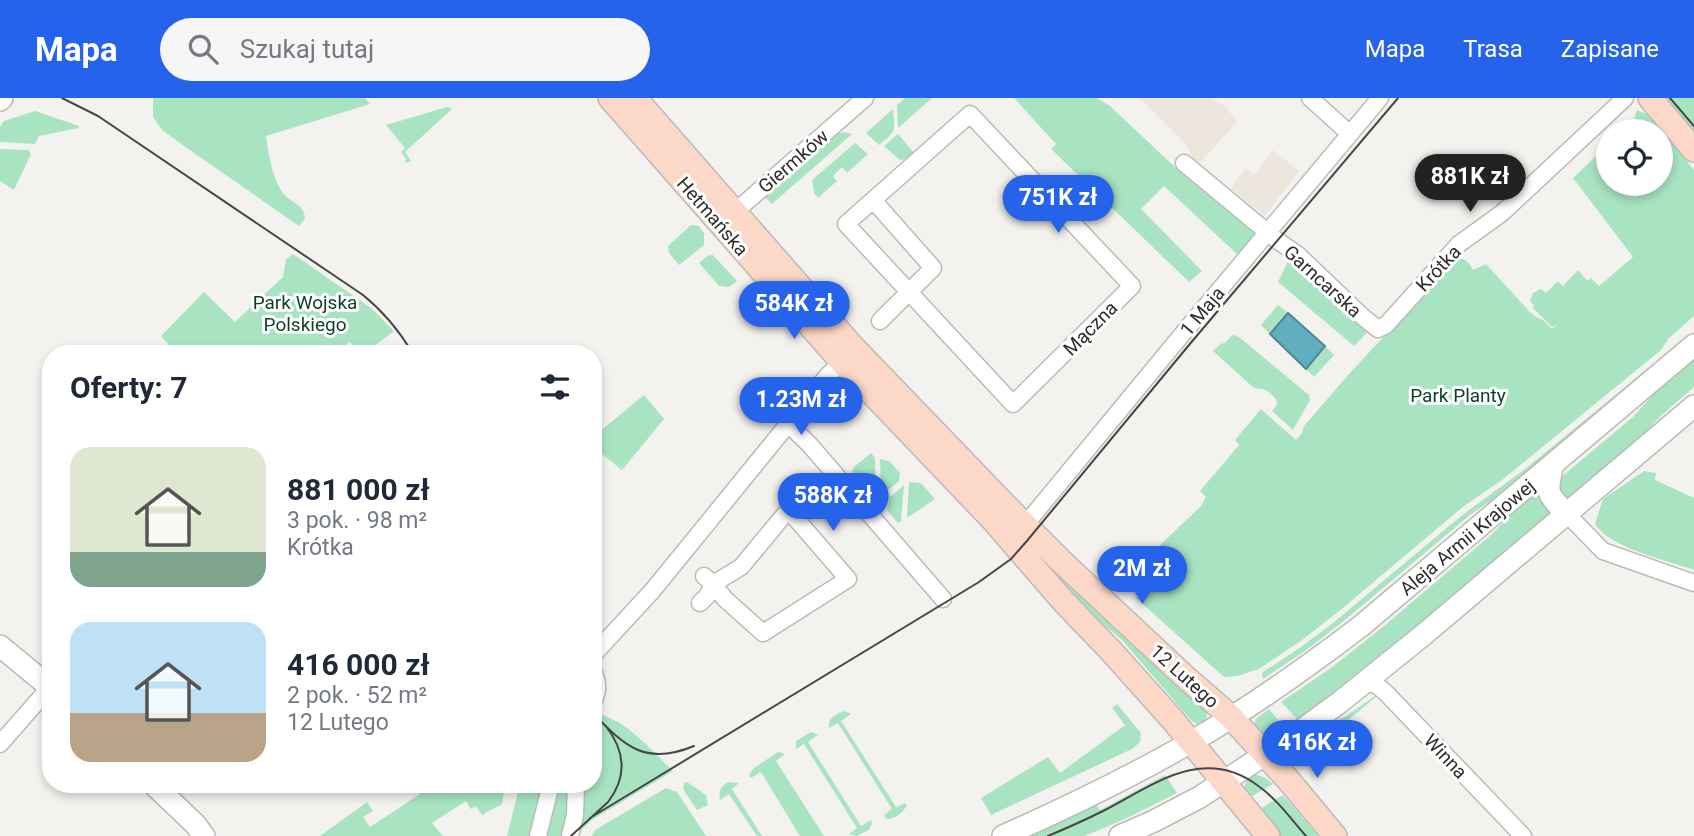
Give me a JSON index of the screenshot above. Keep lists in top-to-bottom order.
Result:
{
  "streets": {
    "main road": ["Hetmańska", "12 Lutego"],
    "street": [
      "Giermków",
      "Krótka",
      "Garncarska",
      "1 Maja",
      "Mączna",
      "Aleja Armii Krajowej",
      "Winna"
    ]
  },
  "crossings": [
    ["Giermków", "Hetmańska"],
    ["Hetmańska", "1 Maja"],
    ["Hetmańska", "12 Lutego"],
    ["Krótka", "Garncarska"],
    ["Garncarska", "1 Maja"],
    ["1 Maja", "12 Lutego"],
    ["Aleja Armii Krajowej", "12 Lutego"]
  ],
  "parks": ["Park Wojska Polskiego", "Park Planty"],
  "page": {
    "header": "Mapa",
    "search": "Szukaj tutaj",
    "nav": ["Mapa", "Trasa", "Zapisane"],
    "price": [
      "881K zł",
      "751K zł",
      "584K zł",
      "1.23M zł",
      "588K zł",
      "2M zł",
      "416K zł"
    ],
    "heading": "Oferty: 7",
    "list": [
      {
        "name": "881 000 zł",
        "note": "3 pok. · 98 m² · Krótka"
      },
      {
        "name": "416 000 zł",
        "note": "2 pok. · 52 m² · 12 Lutego"
      }
    ]
  }
}
